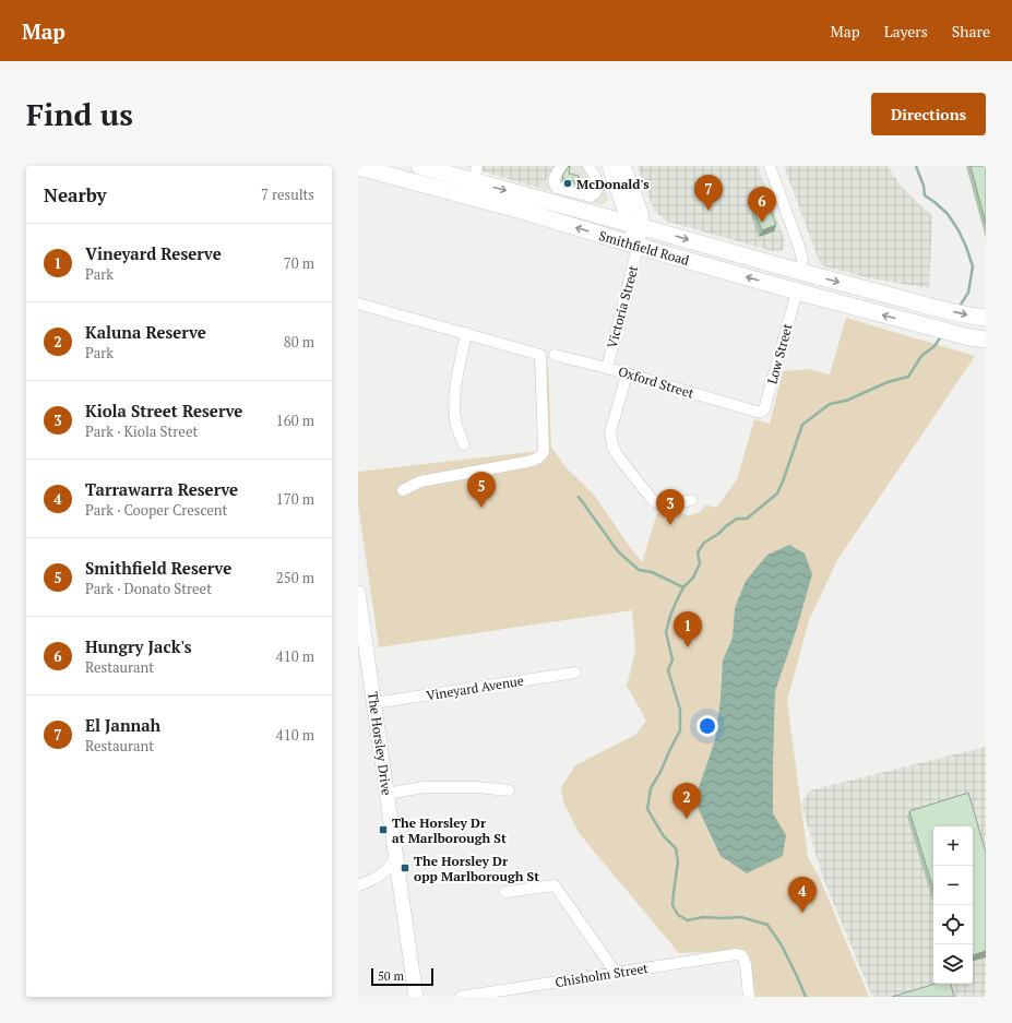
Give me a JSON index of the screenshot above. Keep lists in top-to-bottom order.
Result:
{
  "streets": {
    "highway": ["Smithfield Road"],
    "main road": ["The Horsley Drive"],
    "street": [
      "Victoria Street",
      "Low Street",
      "Oxford Street",
      "Vineyard Avenue",
      "Chisholm Street"
    ]
  },
  "crossings": [
    ["Smithfield Road", "Victoria Street"],
    ["Smithfield Road", "Low Street"],
    ["Victoria Street", "Oxford Street"],
    ["Low Street", "Oxford Street"],
    ["Vineyard Avenue", "The Horsley Drive"]
  ],
  "places": {
    "other": ["McDonald's"],
    "transit": ["The Horsley Dr at Marlborough St", "The Horsley Dr opp Marlborough St"]
  },
  "scale_bar": "50 m",
  "page": {
    "header": "Map",
    "nav": ["Map", "Layers", "Share"],
    "buttons": "Directions",
    "title": "Find us",
    "heading": ["Nearby", "7 results"],
    "pins": [
      "7",
      "6",
      "5",
      "3",
      "1",
      "2",
      "4"
    ],
    "list": [
      {
        "mark": "1",
        "name": "Vineyard Reserve",
        "note": "Park",
        "value": "70 m"
      },
      {
        "mark": "2",
        "name": "Kaluna Reserve",
        "note": "Park",
        "value": "80 m"
      },
      {
        "mark": "3",
        "name": "Kiola Street Reserve",
        "note": "Park · Kiola Street",
        "value": "160 m"
      },
      {
        "mark": "4",
        "name": "Tarrawarra Reserve",
        "note": "Park · Cooper Crescent",
        "value": "170 m"
      },
      {
        "mark": "5",
        "name": "Smithfield Reserve",
        "note": "Park · Donato Street",
        "value": "250 m"
      },
      {
        "mark": "6",
        "name": "Hungry Jack's",
        "note": "Restaurant",
        "value": "410 m"
      },
      {
        "mark": "7",
        "name": "El Jannah",
        "note": "Restaurant",
        "value": "410 m"
      }
    ],
    "map_buttons": ["+", "−"],
    "scale": "50 m"
  }
}
